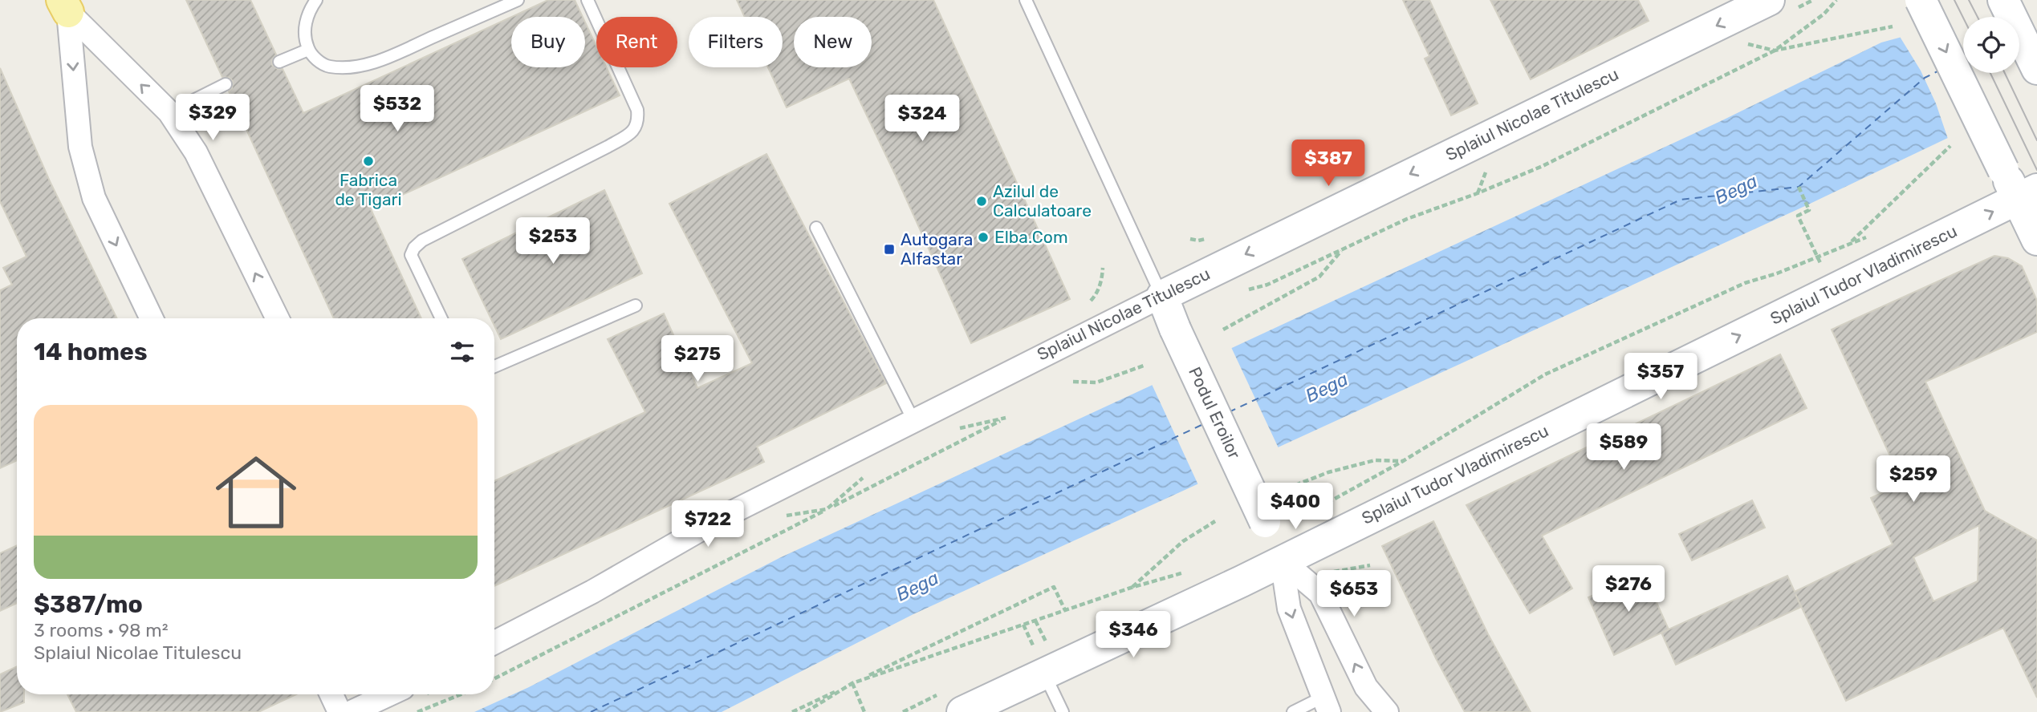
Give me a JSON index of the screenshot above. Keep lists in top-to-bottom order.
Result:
{
  "streets": {
    "street": ["Splaiul Nicolae Titulescu", "Splaiul Tudor Vladimirescu", "Podul Eroilor"]
  },
  "crossings": [
    ["Splaiul Nicolae Titulescu", "Podul Eroilor"],
    ["Splaiul Tudor Vladimirescu", "Podul Eroilor"]
  ],
  "one_way": ["Splaiul Nicolae Titulescu", "Splaiul Tudor Vladimirescu"],
  "water": ["Bega"],
  "places": {
    "other": ["Fabrica de Tigari", "Azilul de Calculatoare", "Elba.Com"],
    "transit": ["Autogara Alfastar"]
  },
  "page": {
    "chip": [
      "Buy",
      "Rent",
      "Filters",
      "New"
    ],
    "price": [
      "$532",
      "$329",
      "$324",
      "$387",
      "$253",
      "$275",
      "$357",
      "$589",
      "$259",
      "$400",
      "$722",
      "$276",
      "$653",
      "$346"
    ],
    "heading": "14 homes",
    "list": [
      {
        "name": "$387/mo",
        "note": "3 rooms · 98 m² · Splaiul Nicolae Titulescu"
      }
    ]
  }
}
